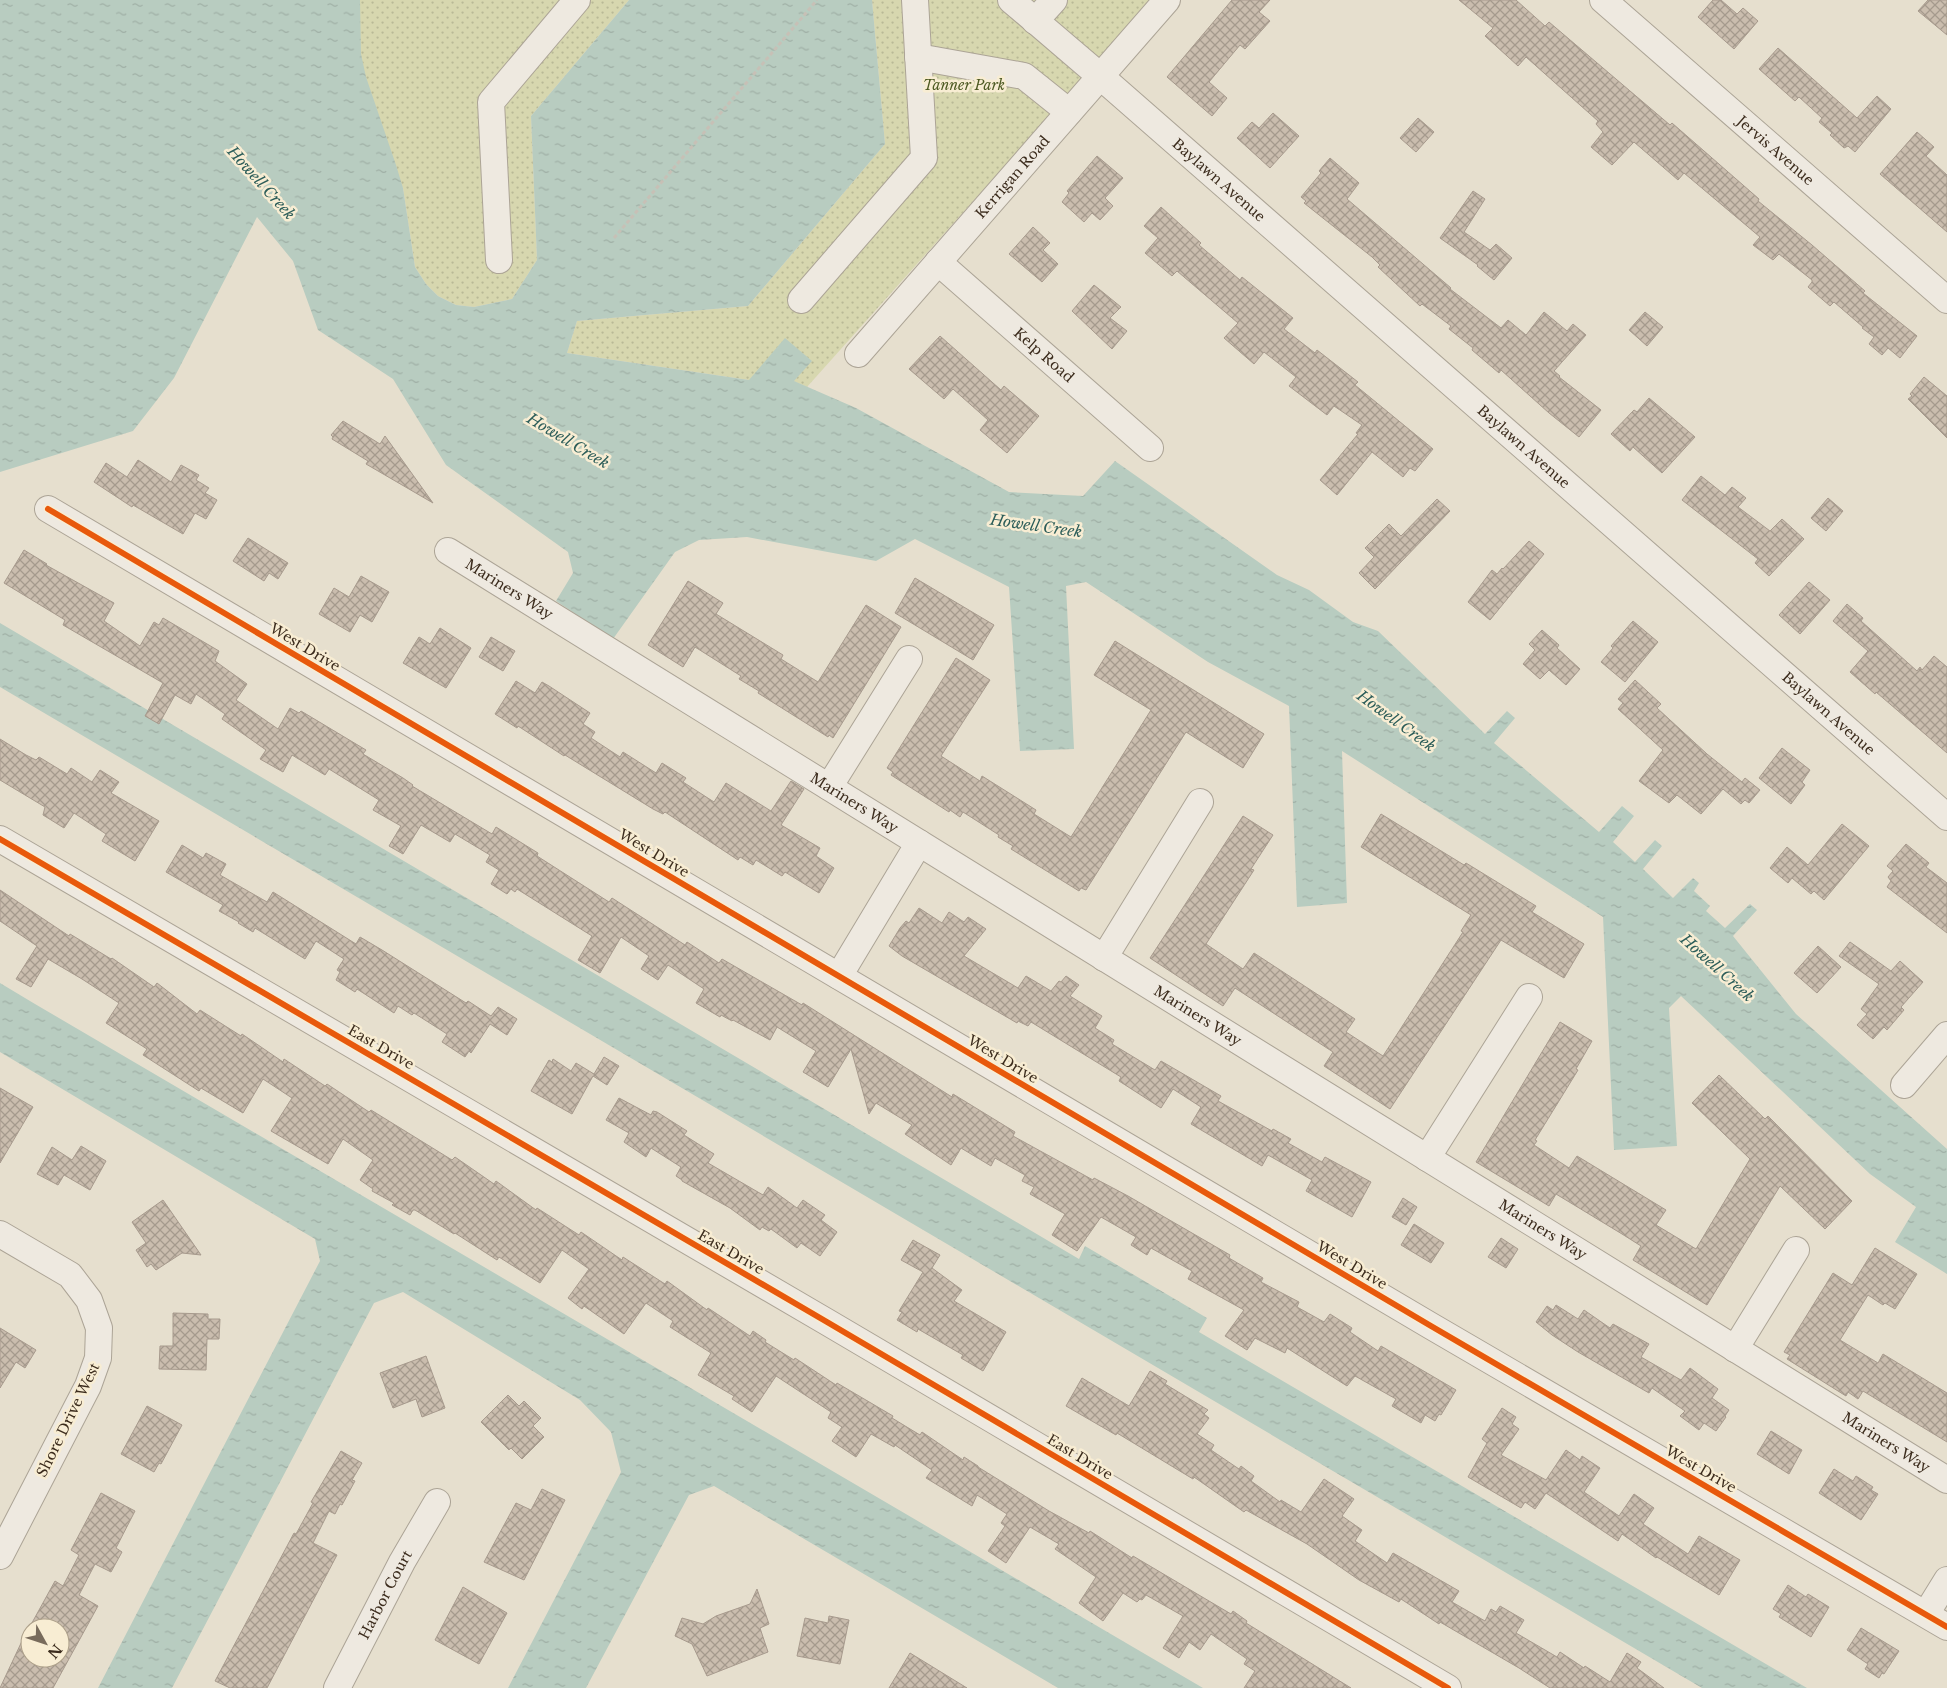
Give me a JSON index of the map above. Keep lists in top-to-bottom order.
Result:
{
  "streets": {
    "street": [
      "Jervis Avenue",
      "Kerrigan Road",
      "Baylawn Avenue",
      "Kelp Road",
      "Mariners Way",
      "West Drive",
      "East Drive",
      "Shore Drive West",
      "Harbor Court"
    ]
  },
  "crossings": [
    ["Kerrigan Road", "Baylawn Avenue"],
    ["Kerrigan Road", "Kelp Road"]
  ],
  "water": ["Howell Creek"],
  "parks": ["Tanner Park"],
  "north": "bottom right"
}
